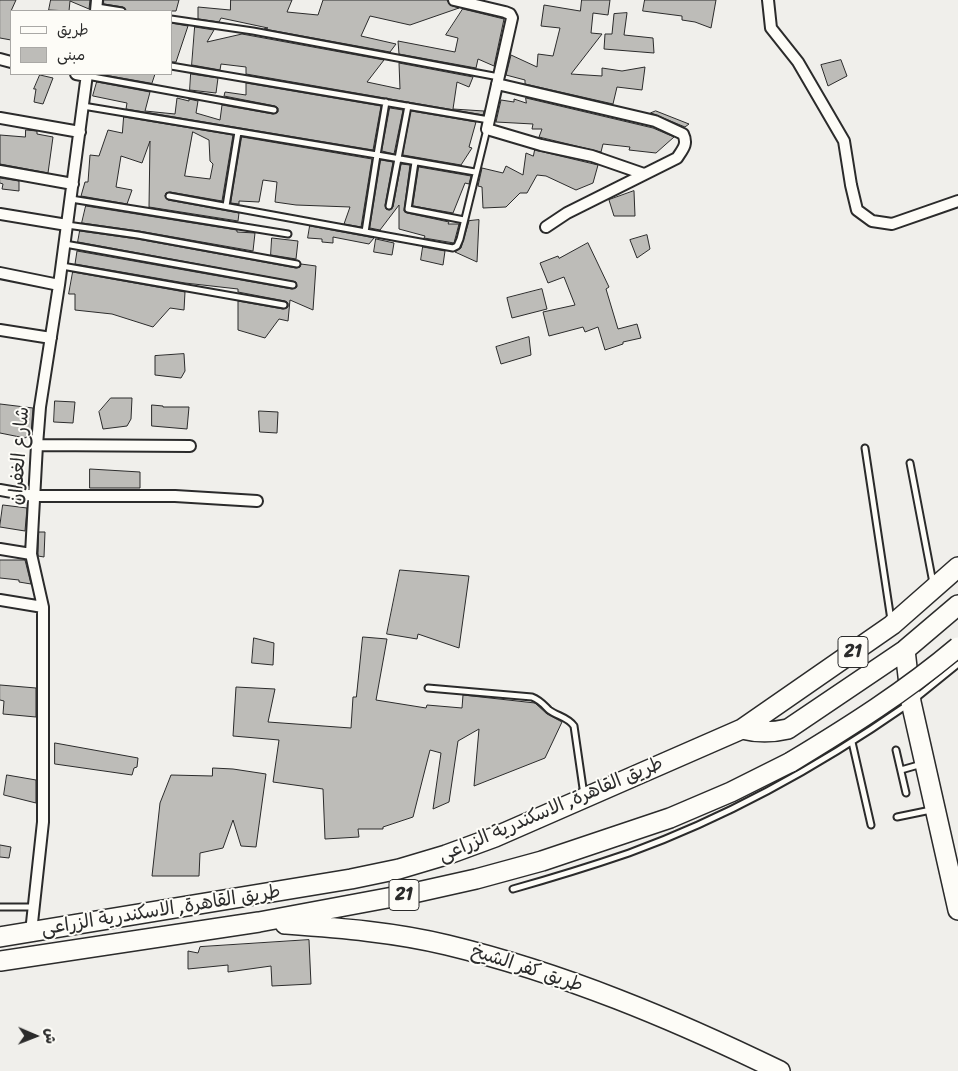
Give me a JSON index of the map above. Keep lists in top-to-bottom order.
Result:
{
  "streets": {
    "highway": ["21", "طريق القاهرة, الاسكندرية الزراعى", "طريق كفر الشيخ"],
    "street": ["شارع الغفران"]
  },
  "crossings": [
    ["شارع الغفران", "طريق القاهرة, الاسكندرية الزراعى"],
    ["طريق القاهرة, الاسكندرية الزراعى", "طريق كفر الشيخ"]
  ],
  "legend": ["طريق", "مبنى"],
  "north": "right"
}
